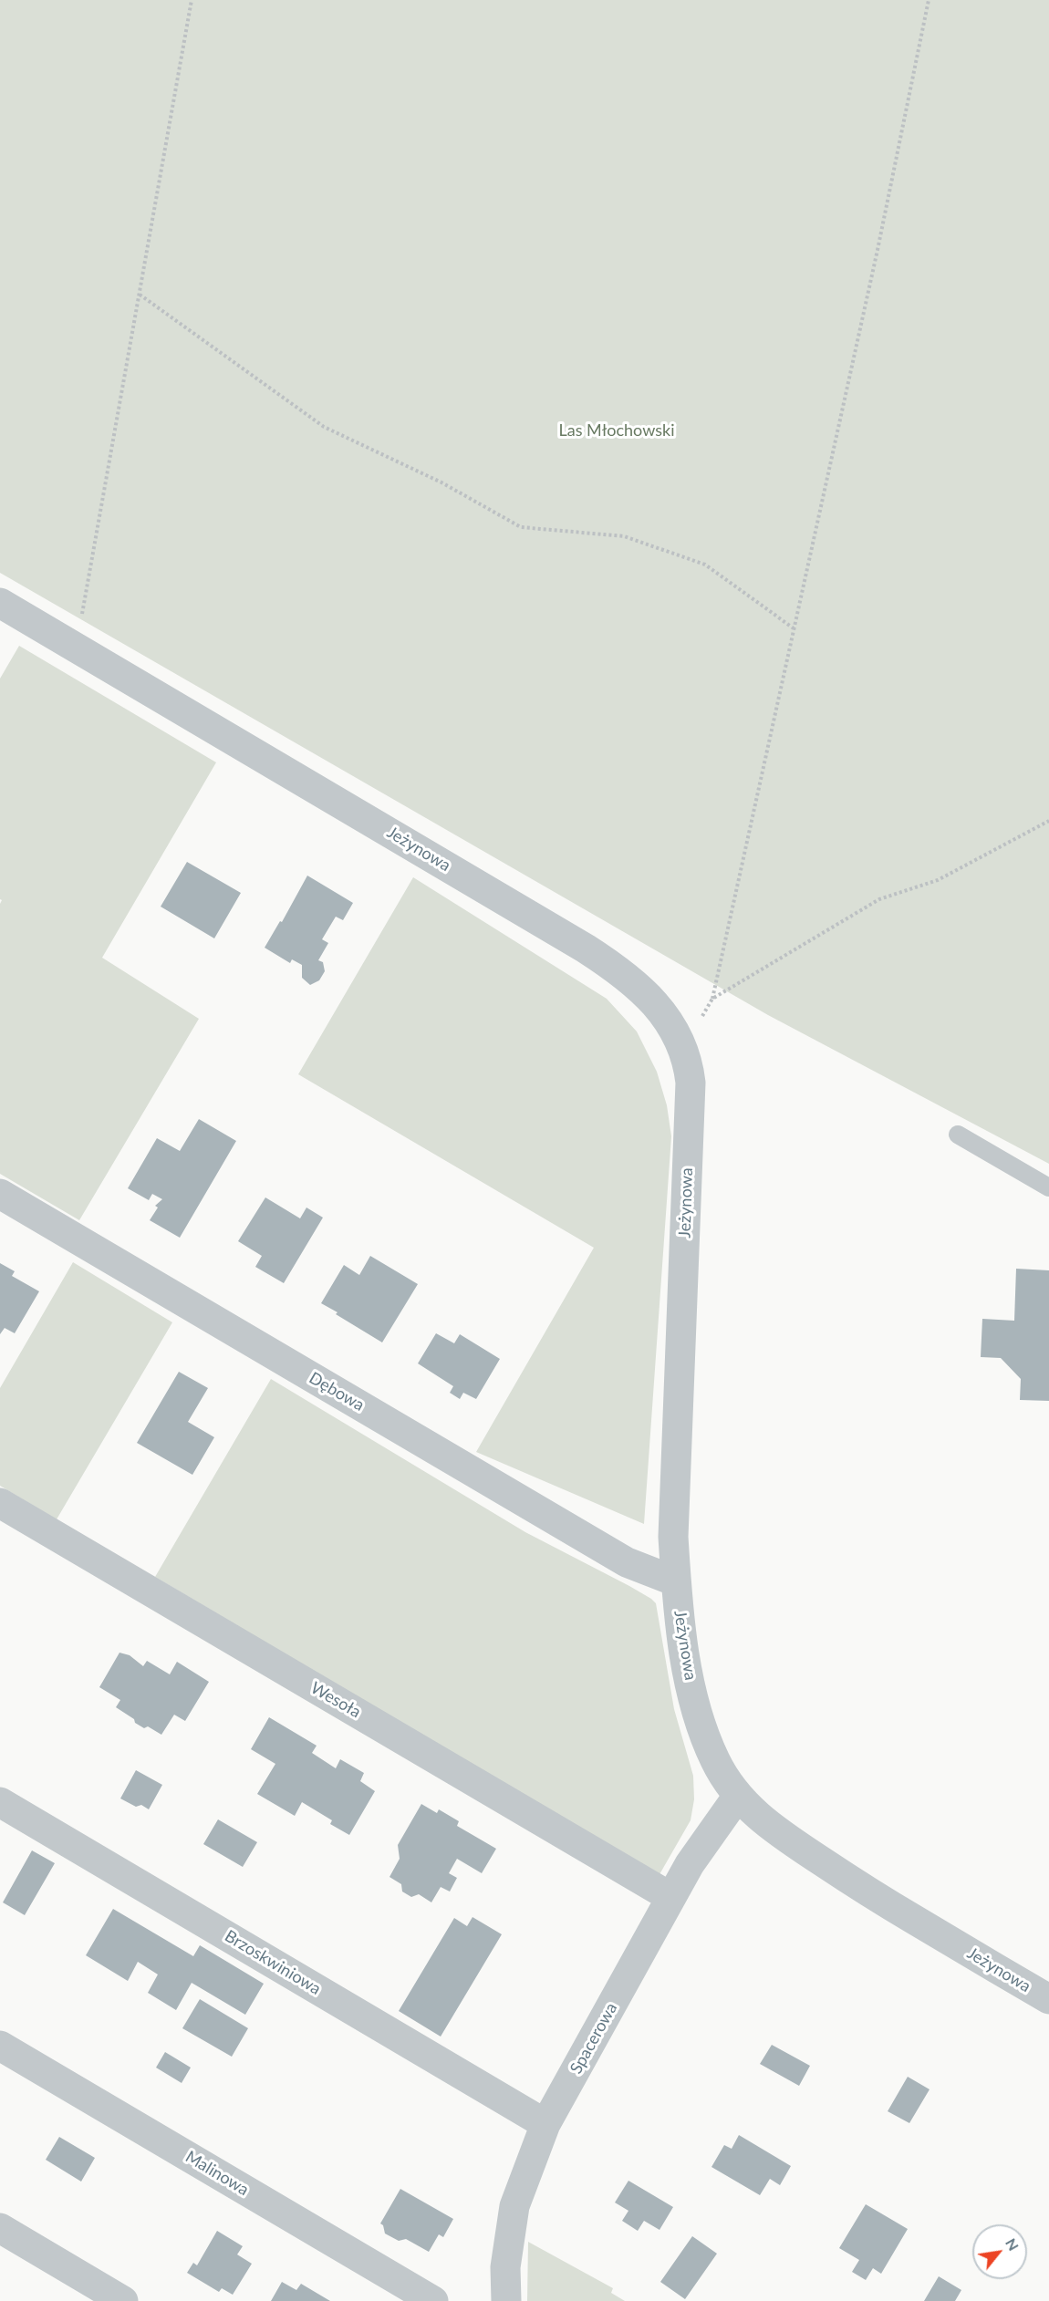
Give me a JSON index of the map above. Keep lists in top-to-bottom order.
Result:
{
  "streets": {
    "street": [
      "Jeżynowa",
      "Dębowa",
      "Wesoła",
      "Brzoskwiniowa",
      "Spacerowa",
      "Malinowa"
    ]
  },
  "crossings": [
    ["Jeżynowa", "Dębowa"],
    ["Jeżynowa", "Spacerowa"],
    ["Wesoła", "Spacerowa"],
    ["Brzoskwiniowa", "Spacerowa"]
  ],
  "parks": ["Las Młochowski"],
  "north": "top right"
}
